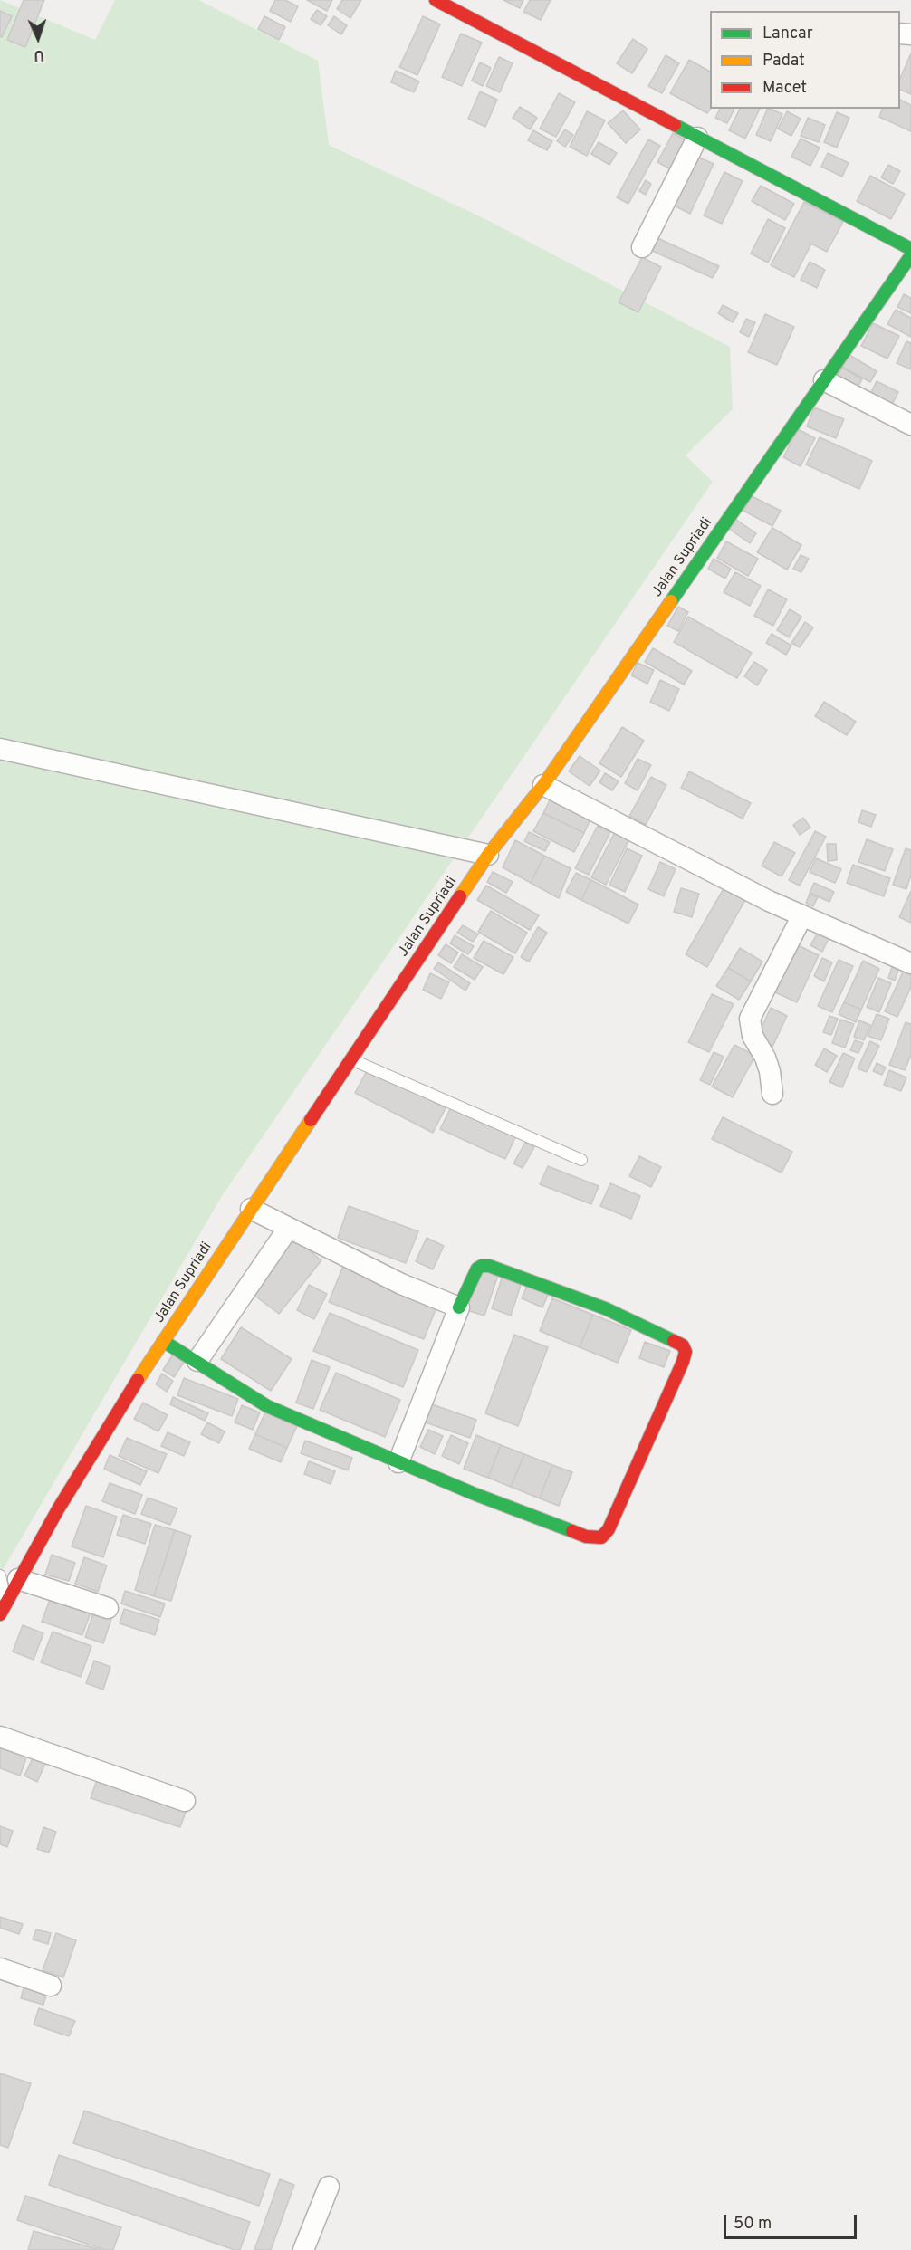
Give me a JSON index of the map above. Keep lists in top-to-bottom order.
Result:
{
  "streets": {
    "main road": ["Jalan Supriadi"]
  },
  "legend": ["Lancar", "Padat", "Macet"],
  "scale_bar": "50 m",
  "north": "bottom"
}
